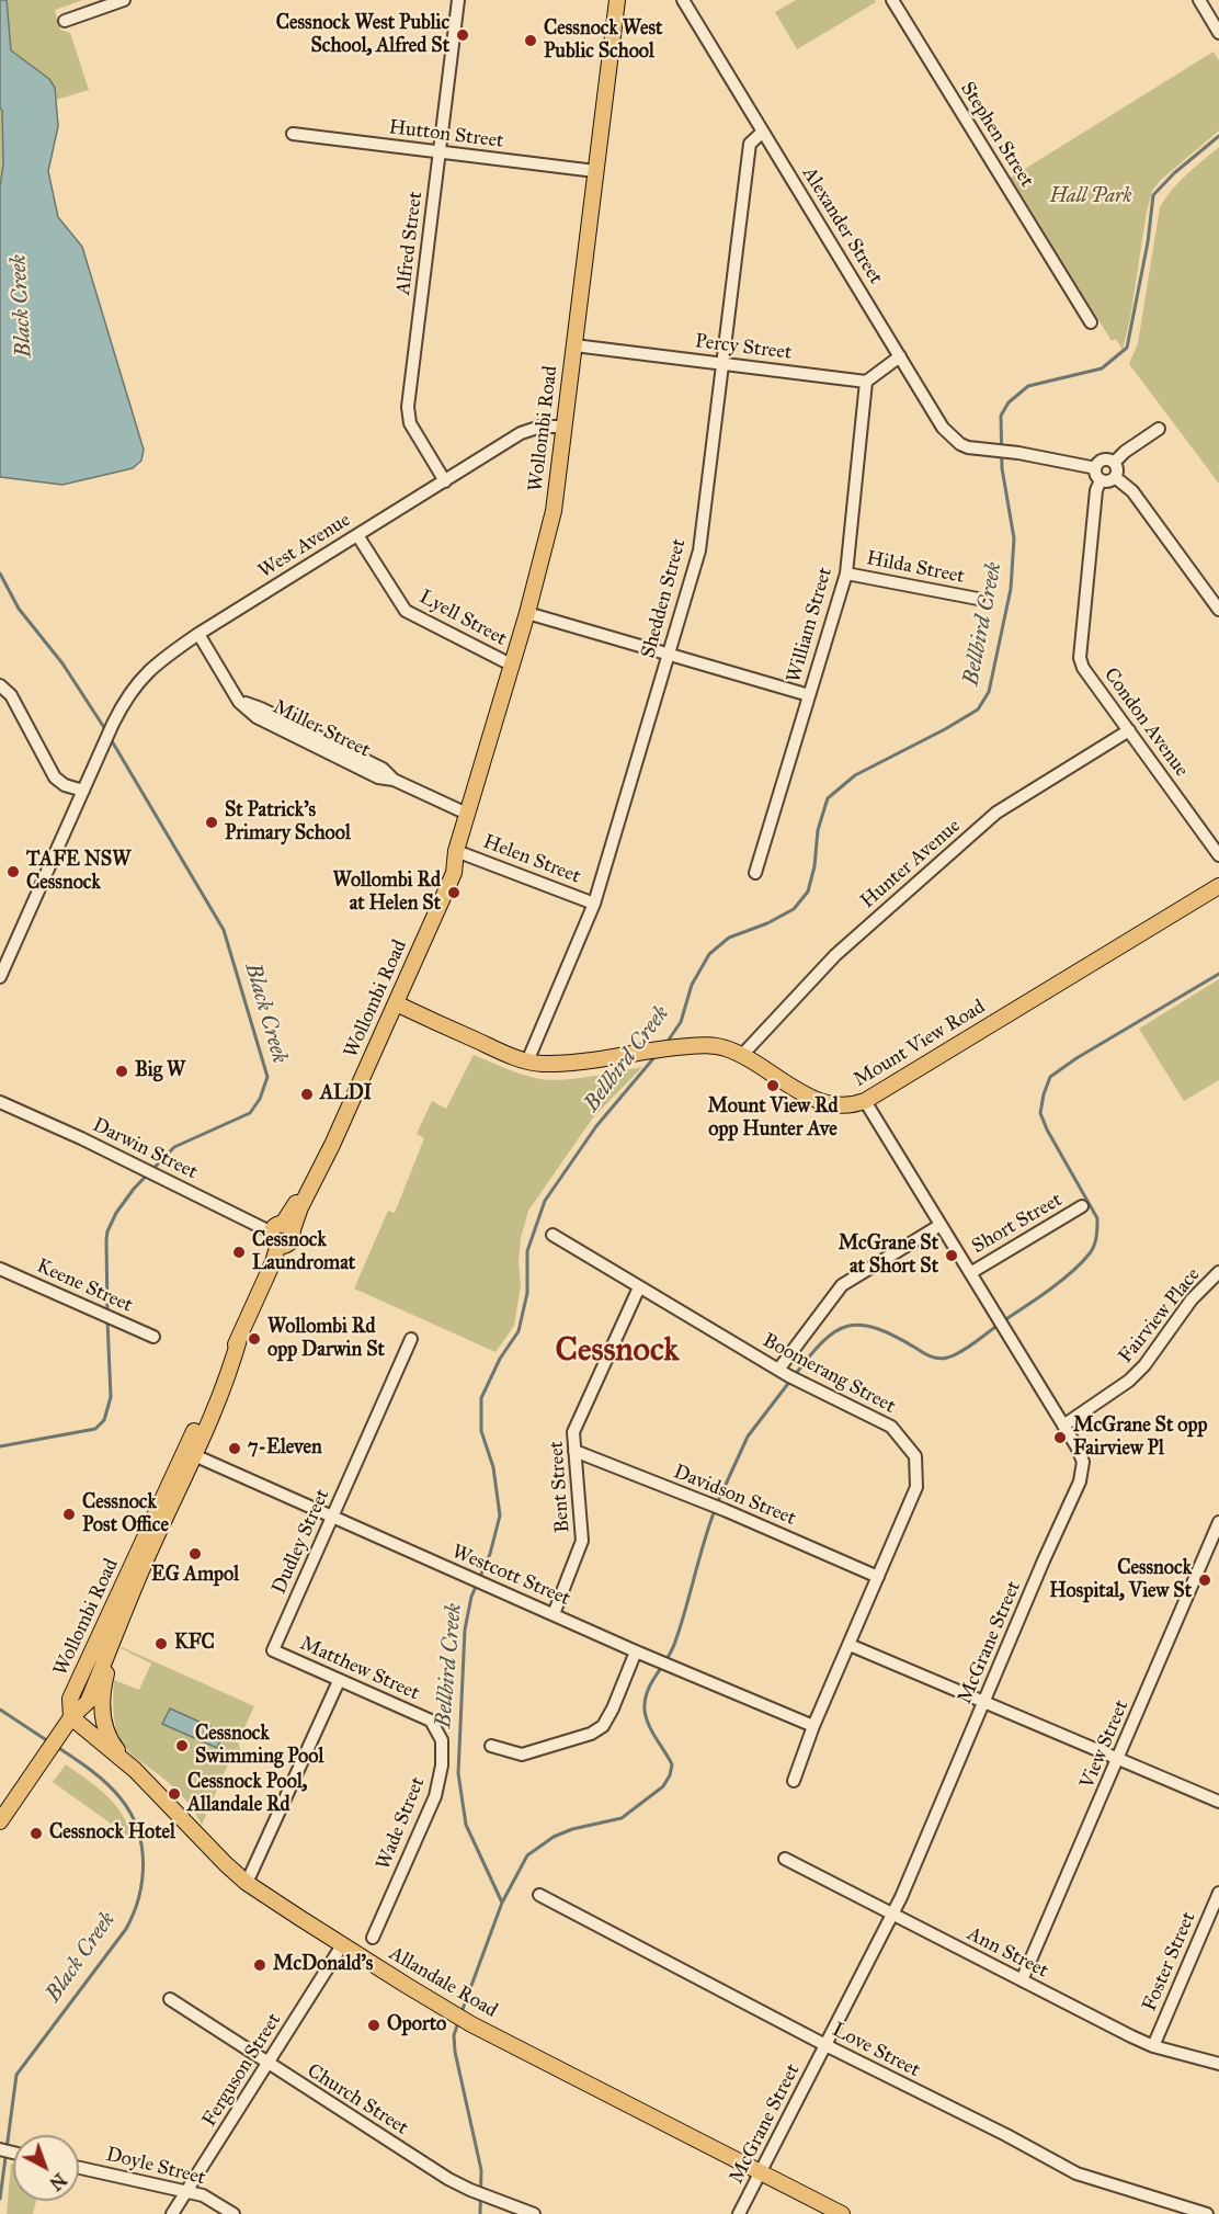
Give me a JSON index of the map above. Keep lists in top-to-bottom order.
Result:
{
  "streets": {
    "main road": ["Wollombi Road", "Mount View Road", "Allandale Road"],
    "street": [
      "Hutton Street",
      "Stephen Street",
      "Alexander Street",
      "Alfred Street",
      "Percy Street",
      "West Avenue",
      "Hilda Street",
      "Shedden Street",
      "Lyell Street",
      "William Street",
      "Condon Avenue",
      "Miller Street",
      "Helen Street",
      "Hunter Avenue",
      "Darwin Street",
      "Short Street",
      "Keene Street",
      "Fairview Place",
      "Boomerang Street",
      "Bent Street",
      "Davidson Street",
      "Dudley Street",
      "Westcott Street",
      "McGrane Street",
      "Matthew Street",
      "View Street",
      "Wade Street",
      "Ann Street",
      "Foster Street",
      "Love Street",
      "Ferguson Street",
      "Church Street",
      "Doyle Street"
    ]
  },
  "crossings": [
    ["Hutton Street", "Alfred Street"],
    ["Hutton Street", "Wollombi Road"],
    ["Alexander Street", "Shedden Street"],
    ["Alexander Street", "Condon Avenue"],
    ["Alfred Street", "West Avenue"],
    ["Percy Street", "Wollombi Road"],
    ["Percy Street", "Shedden Street"],
    ["Percy Street", "William Street"],
    ["Wollombi Road", "West Avenue"],
    ["Wollombi Road", "Lyell Street"],
    ["Wollombi Road", "Miller Street"],
    ["Wollombi Road", "Helen Street"],
    ["Wollombi Road", "Mount View Road"],
    ["Wollombi Road", "Darwin Street"],
    ["Wollombi Road", "Westcott Street"],
    ["Wollombi Road", "Allandale Road"],
    ["West Avenue", "Lyell Street"],
    ["West Avenue", "Miller Street"],
    ["Hilda Street", "William Street"],
    ["Shedden Street", "Helen Street"],
    ["Shedden Street", "Mount View Road"],
    ["Condon Avenue", "Hunter Avenue"],
    ["Hunter Avenue", "Mount View Road"],
    ["Mount View Road", "McGrane Street"],
    ["Short Street", "McGrane Street"],
    ["Fairview Place", "McGrane Street"],
    ["Boomerang Street", "Bent Street"],
    ["Boomerang Street", "Davidson Street"],
    ["Boomerang Street", "Westcott Street"],
    ["Bent Street", "Davidson Street"],
    ["Bent Street", "Westcott Street"],
    ["Dudley Street", "Westcott Street"],
    ["Dudley Street", "Matthew Street"],
    ["McGrane Street", "Ann Street"],
    ["McGrane Street", "Allandale Road"],
    ["McGrane Street", "Love Street"],
    ["Matthew Street", "Wade Street"],
    ["View Street", "Ann Street"],
    ["Ann Street", "Foster Street"],
    ["Allandale Road", "Ferguson Street"],
    ["Ferguson Street", "Church Street"],
    ["Ferguson Street", "Doyle Street"]
  ],
  "districts": ["Cessnock"],
  "water": ["Black Creek", "Bellbird Creek"],
  "parks": ["Hall Park"],
  "places": [
    "Cessnock West Public School, Alfred St",
    "Cessnock West Public School",
    "St Patrick's Primary School",
    "TAFE NSW Cessnock",
    "Wollombi Rd at Helen St",
    "Big W",
    "Mount View Rd opp Hunter Ave",
    "ALDI",
    "Cessnock Laundromat",
    "McGrane St at Short St",
    "Wollombi Rd opp Darwin St",
    "McGrane St opp Fairview Pl",
    "7-Eleven",
    "Cessnock Post Office",
    "EG Ampol",
    "Cessnock Hospital, View St",
    "KFC",
    "Cessnock Swimming Pool",
    "Cessnock Pool, Allandale Rd",
    "Cessnock Hotel",
    "McDonald's",
    "Oporto"
  ],
  "north": "bottom right"
}
